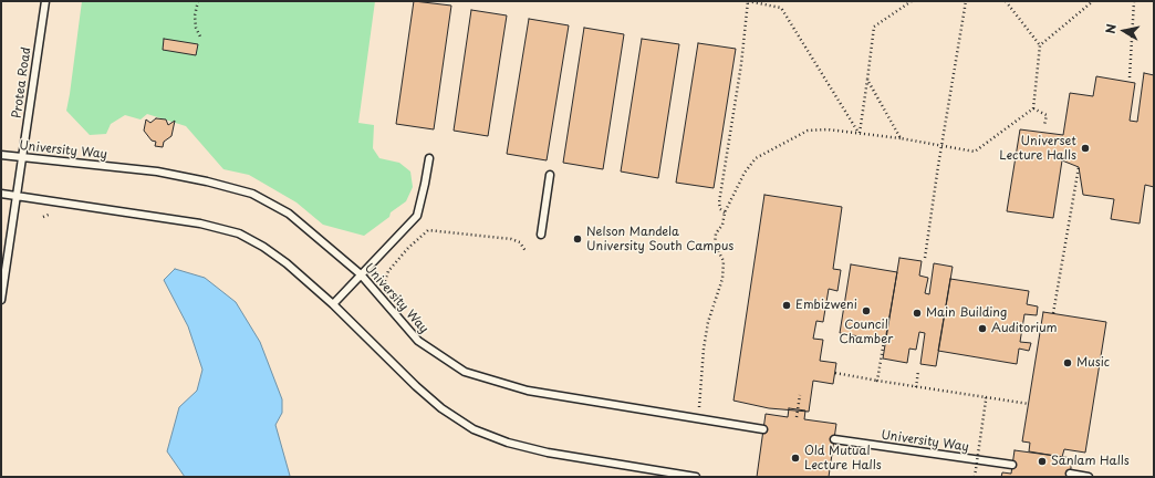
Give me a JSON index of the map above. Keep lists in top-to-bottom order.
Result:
{
  "streets": {
    "lane": ["Protea Road", "University Way"]
  },
  "crossings": [
    ["Protea Road", "University Way"]
  ],
  "places": [
    "Universet Lecture Halls",
    "Nelson Mandela University South Campus",
    "Embizweni",
    "Council Chamber",
    "Main Building",
    "Auditorium",
    "Music",
    "Old Mutual Lecture Halls",
    "Sanlam Halls"
  ],
  "north": "left"
}
